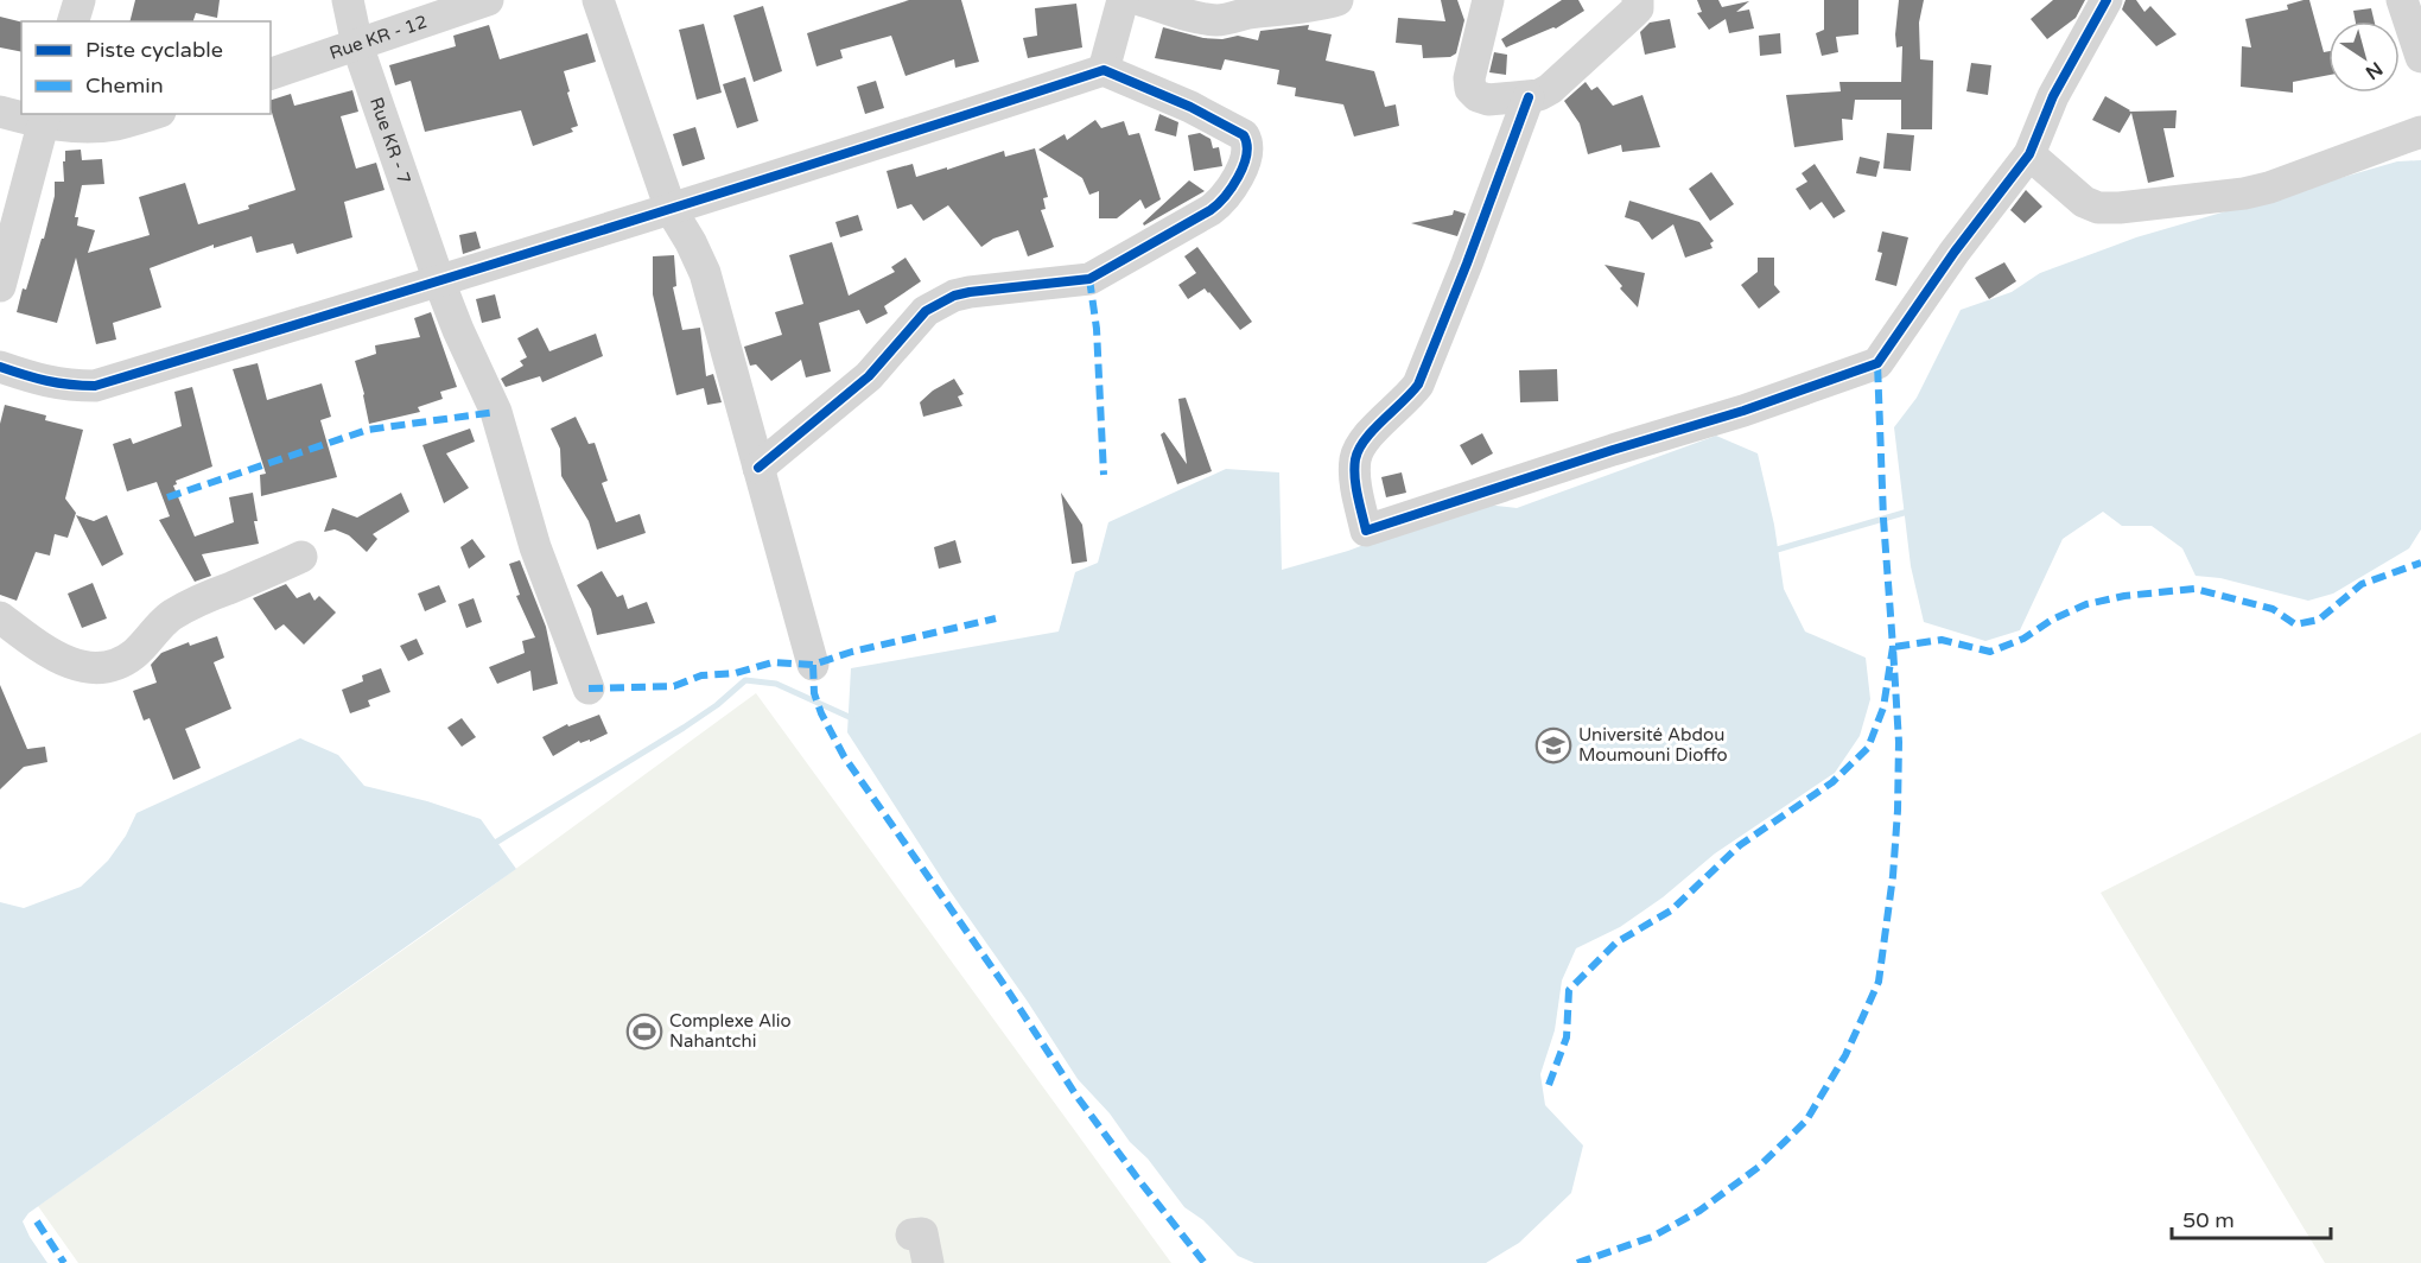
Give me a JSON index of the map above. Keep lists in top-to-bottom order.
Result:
{
  "streets": {
    "street": ["Rue KR - 12", "Rue KR - 7"]
  },
  "crossings": [
    ["Rue KR - 12", "Rue KR - 7"]
  ],
  "places": {
    "school or university": ["Université Abdou Moumouni Dioffo"],
    "sports": ["Complexe Alio Nahantchi"]
  },
  "legend": ["Piste cyclable", "Chemin"],
  "scale_bar": "50 m",
  "north": "bottom right"
}
